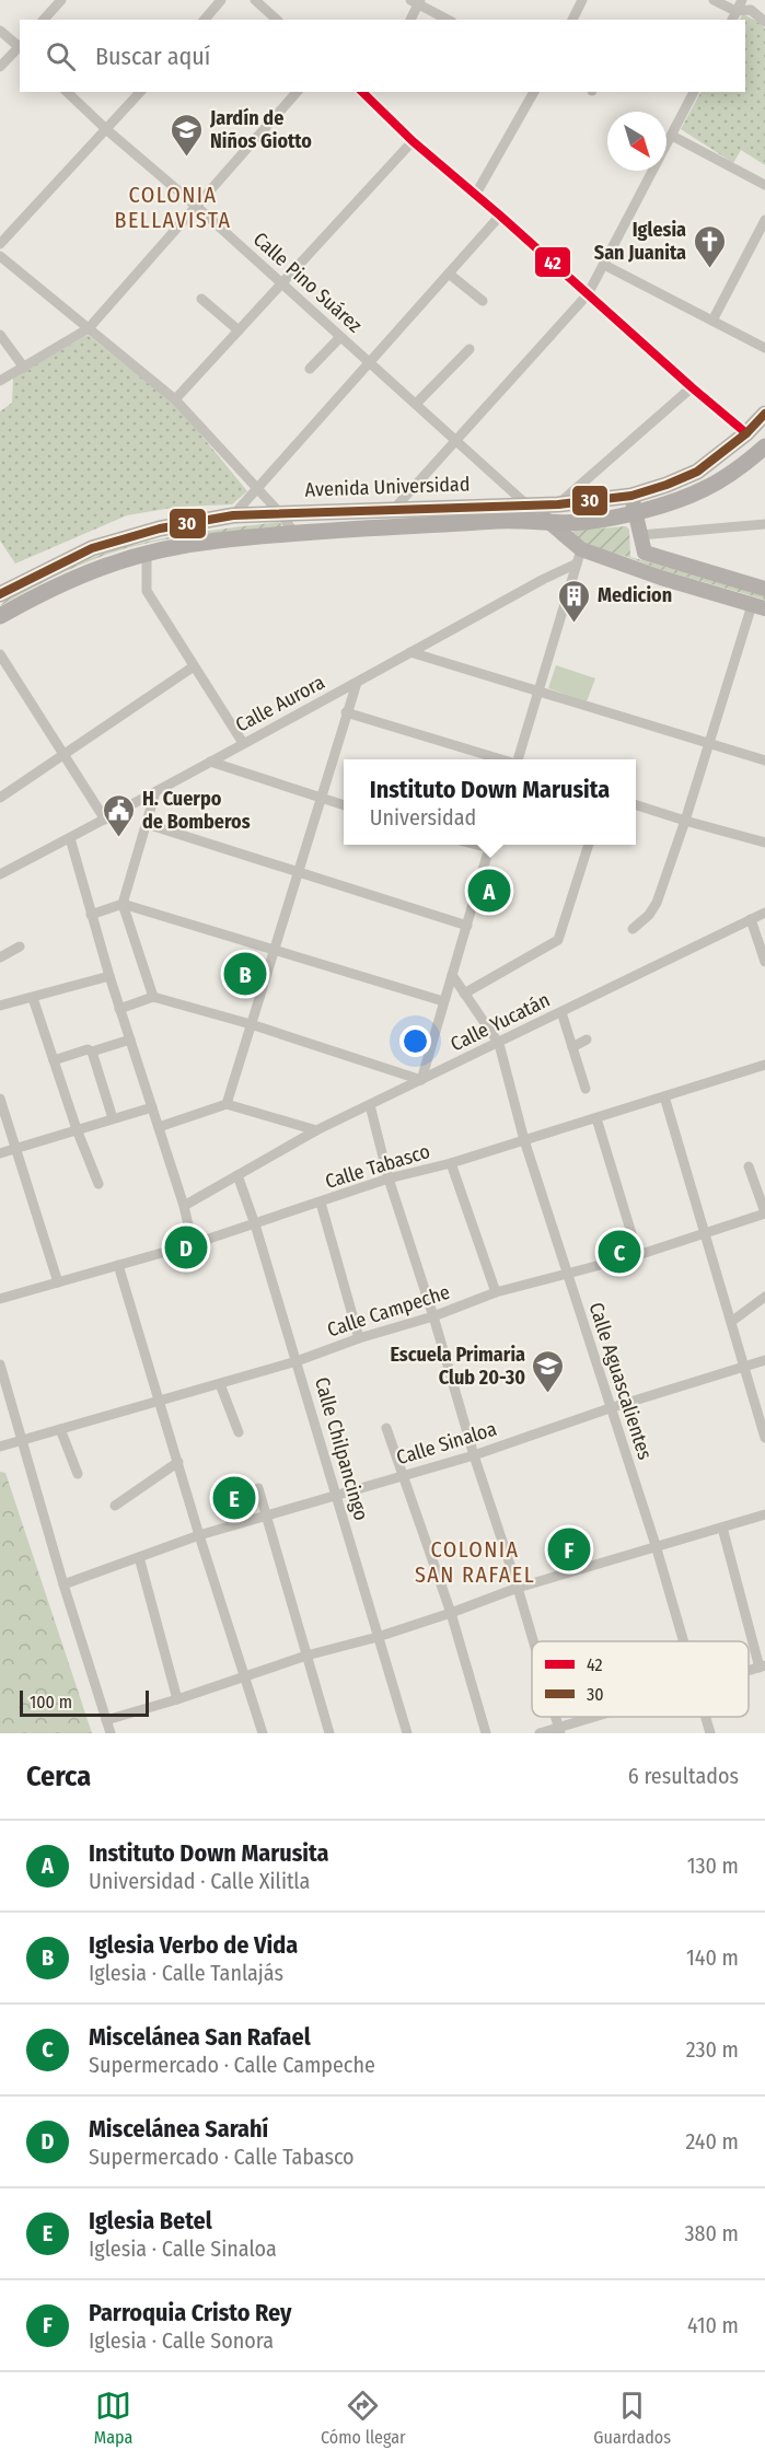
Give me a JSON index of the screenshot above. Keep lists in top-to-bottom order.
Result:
{
  "streets": {
    "main road": ["Avenida Universidad"],
    "street": [
      "Calle Pino Suárez",
      "Calle Aurora",
      "Calle Yucatán",
      "Calle Tabasco",
      "Calle Campeche",
      "Calle Aguascalientes",
      "Calle Sinaloa",
      "Calle Chilpancingo"
    ]
  },
  "crossings": [
    ["Calle Pino Suárez", "Avenida Universidad"],
    ["Calle Yucatán", "Calle Aguascalientes"],
    ["Calle Yucatán", "Calle Chilpancingo"],
    ["Calle Tabasco", "Calle Aguascalientes"],
    ["Calle Tabasco", "Calle Chilpancingo"],
    ["Calle Campeche", "Calle Aguascalientes"],
    ["Calle Campeche", "Calle Chilpancingo"],
    ["Calle Aguascalientes", "Calle Sinaloa"],
    ["Calle Sinaloa", "Calle Chilpancingo"]
  ],
  "districts": ["COLONIA BELLAVISTA", "COLONIA SAN RAFAEL"],
  "places": {
    "school or university": ["Jardín de Niños Giotto", "Escuela Primaria Club 20-30"],
    "church": ["Iglesia San Juanita"],
    "building": ["Medicion"],
    "public building": ["H. Cuerpo de Bomberos"]
  },
  "lines": ["transit line 42", "transit line 30"],
  "legend": ["42", "30"],
  "scale_bar": "100 m",
  "north": "bottom right",
  "page": {
    "search": "Buscar aquí",
    "popup": ["Instituto Down Marusita", "Universidad"],
    "pins": [
      "A",
      "B",
      "D",
      "C",
      "E",
      "F"
    ],
    "scale": "100 m",
    "heading": ["Cerca", "6 resultados"],
    "list": [
      {
        "mark": "A",
        "name": "Instituto Down Marusita",
        "note": "Universidad · Calle Xilitla",
        "value": "130 m"
      },
      {
        "mark": "B",
        "name": "Iglesia Verbo de Vida",
        "note": "Iglesia · Calle Tanlajás",
        "value": "140 m"
      },
      {
        "mark": "C",
        "name": "Miscelánea San Rafael",
        "note": "Supermercado · Calle Campeche",
        "value": "230 m"
      },
      {
        "mark": "D",
        "name": "Miscelánea Sarahí",
        "note": "Supermercado · Calle Tabasco",
        "value": "240 m"
      },
      {
        "mark": "E",
        "name": "Iglesia Betel",
        "note": "Iglesia · Calle Sinaloa",
        "value": "380 m"
      },
      {
        "mark": "F",
        "name": "Parroquia Cristo Rey",
        "note": "Iglesia · Calle Sonora",
        "value": "410 m"
      }
    ],
    "nav": ["Mapa", "Cómo llegar", "Guardados"]
  }
}
